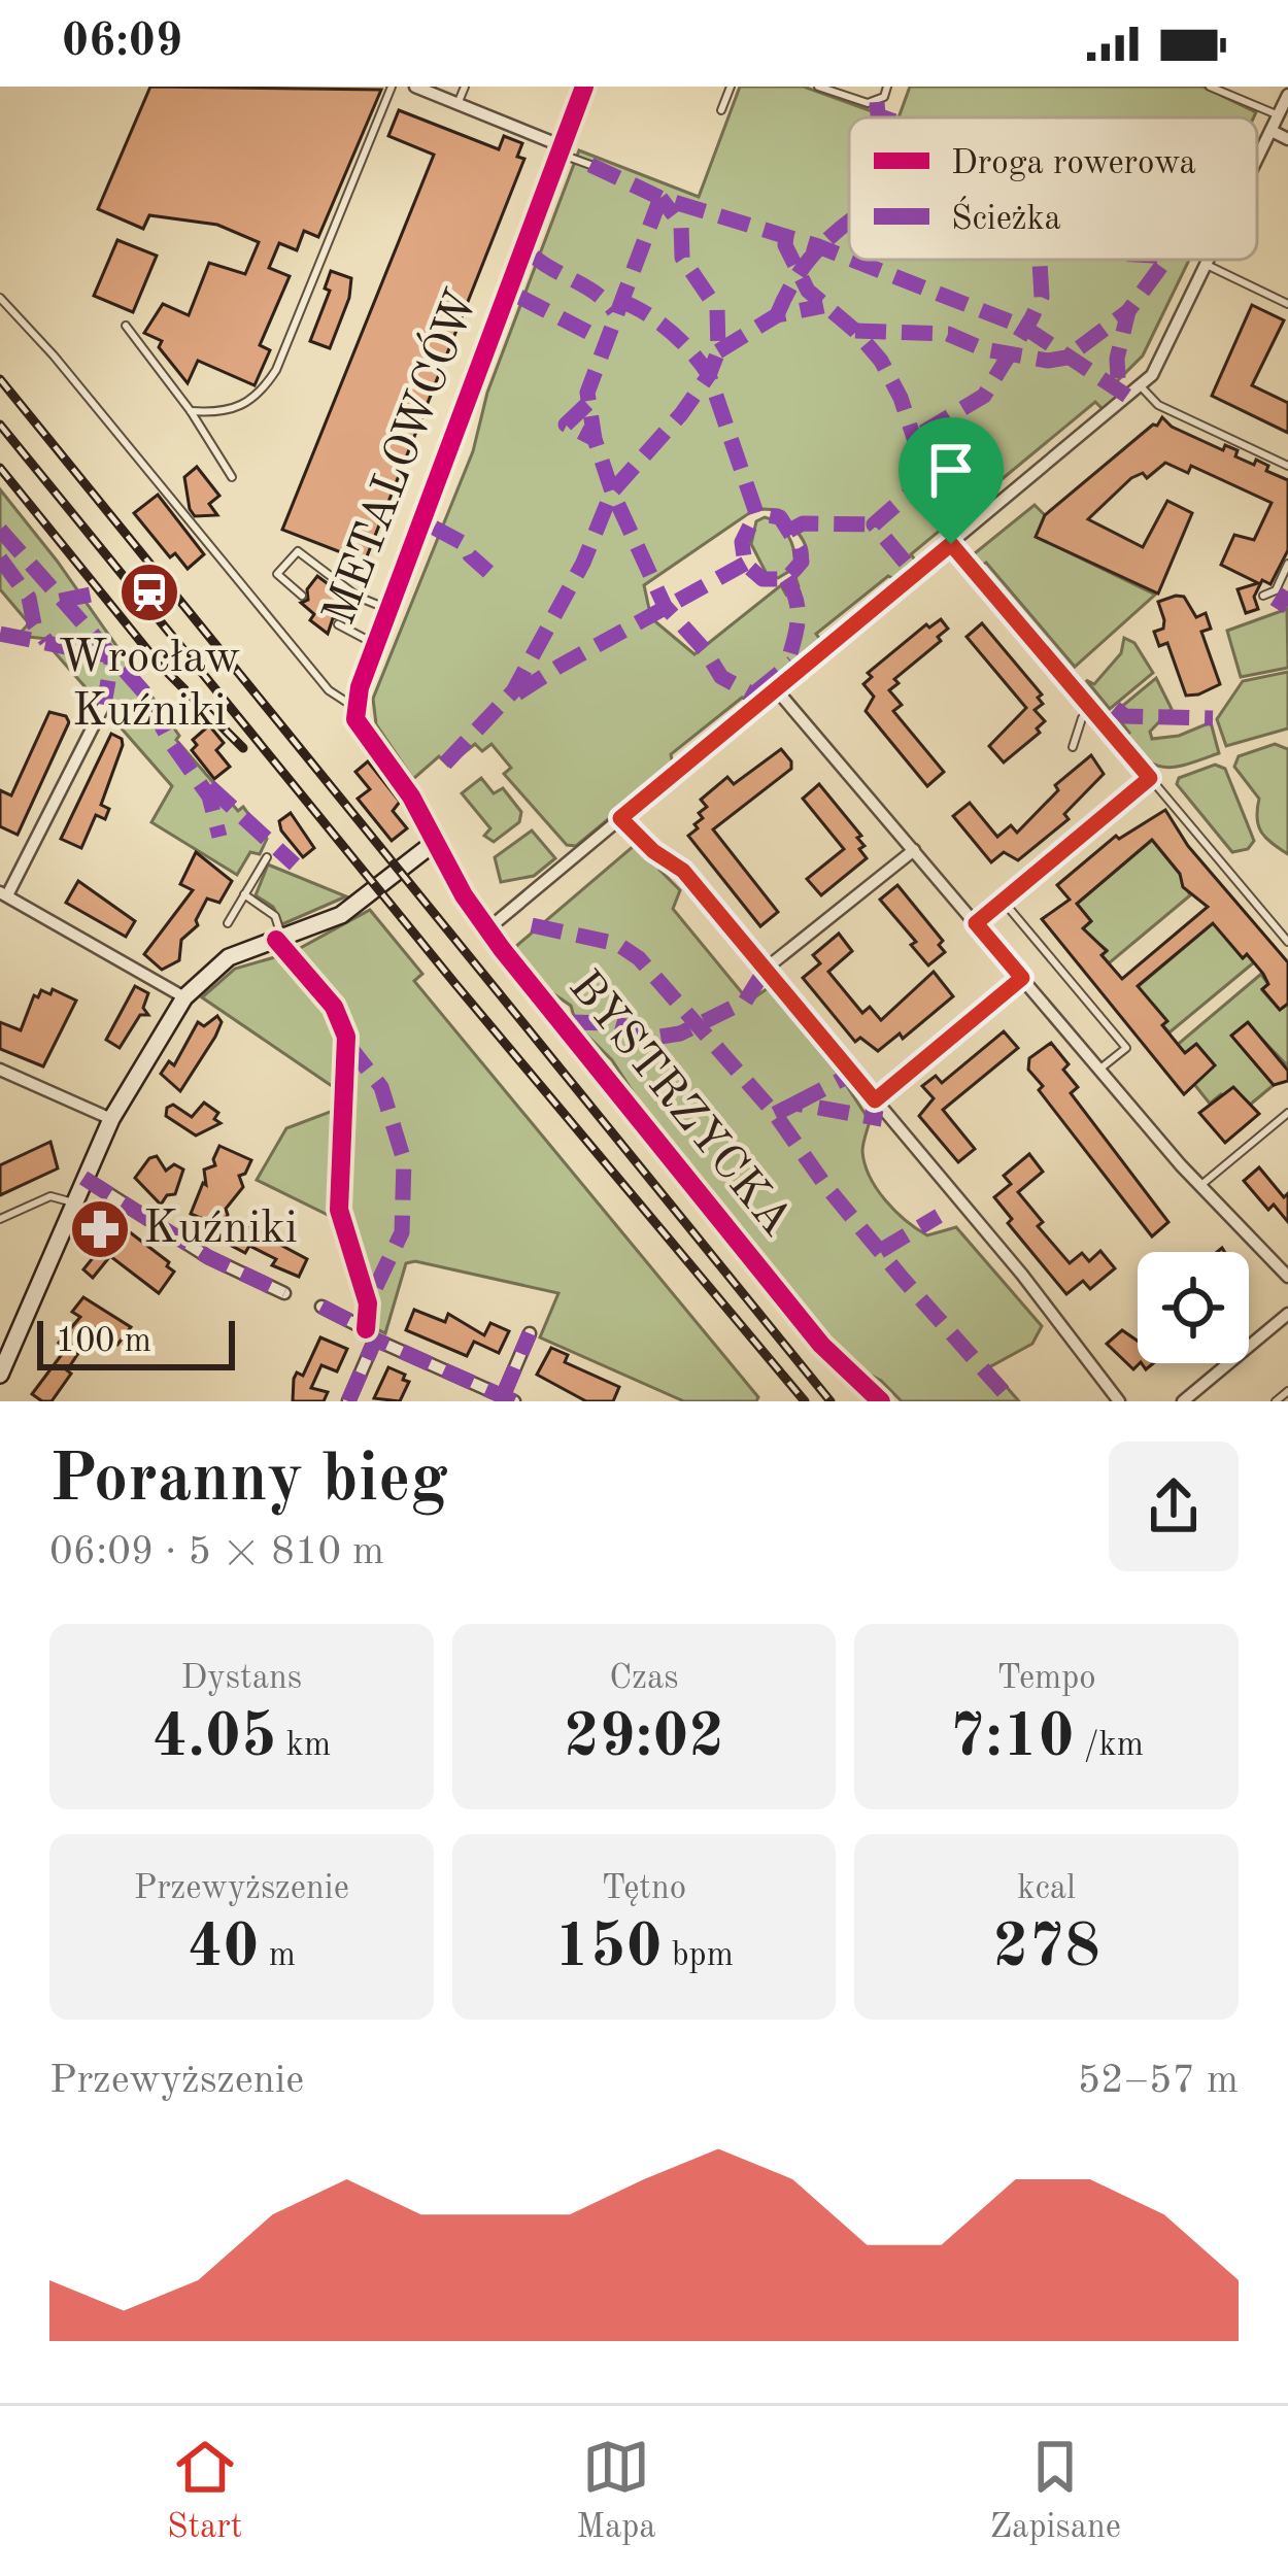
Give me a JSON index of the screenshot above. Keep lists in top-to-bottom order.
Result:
{
  "streets": {
    "street": ["METALOWCÓW", "BYSTRZYCKA"]
  },
  "places": {
    "station": ["Wrocław Kuźniki"],
    "pharmacy": ["Kuźniki"]
  },
  "legend": ["Droga rowerowa", "Ścieżka"],
  "scale_bar": "100 m",
  "page": {
    "status": "06:09",
    "scale": "100 m",
    "heading": ["Poranny bieg", "06:09 · 5 × 810 m"],
    "stats": [
      ["Dystans", "4.05 km"],
      ["Czas", "29:02"],
      ["Tempo", "7:10 /km"],
      ["Przewyższenie", "40 m"],
      ["Tętno", "150 bpm"],
      ["kcal", "278"]
    ],
    "chart": ["Przewyższenie", "52–57 m"],
    "tabs": ["Start", "Mapa", "Zapisane"]
  }
}
